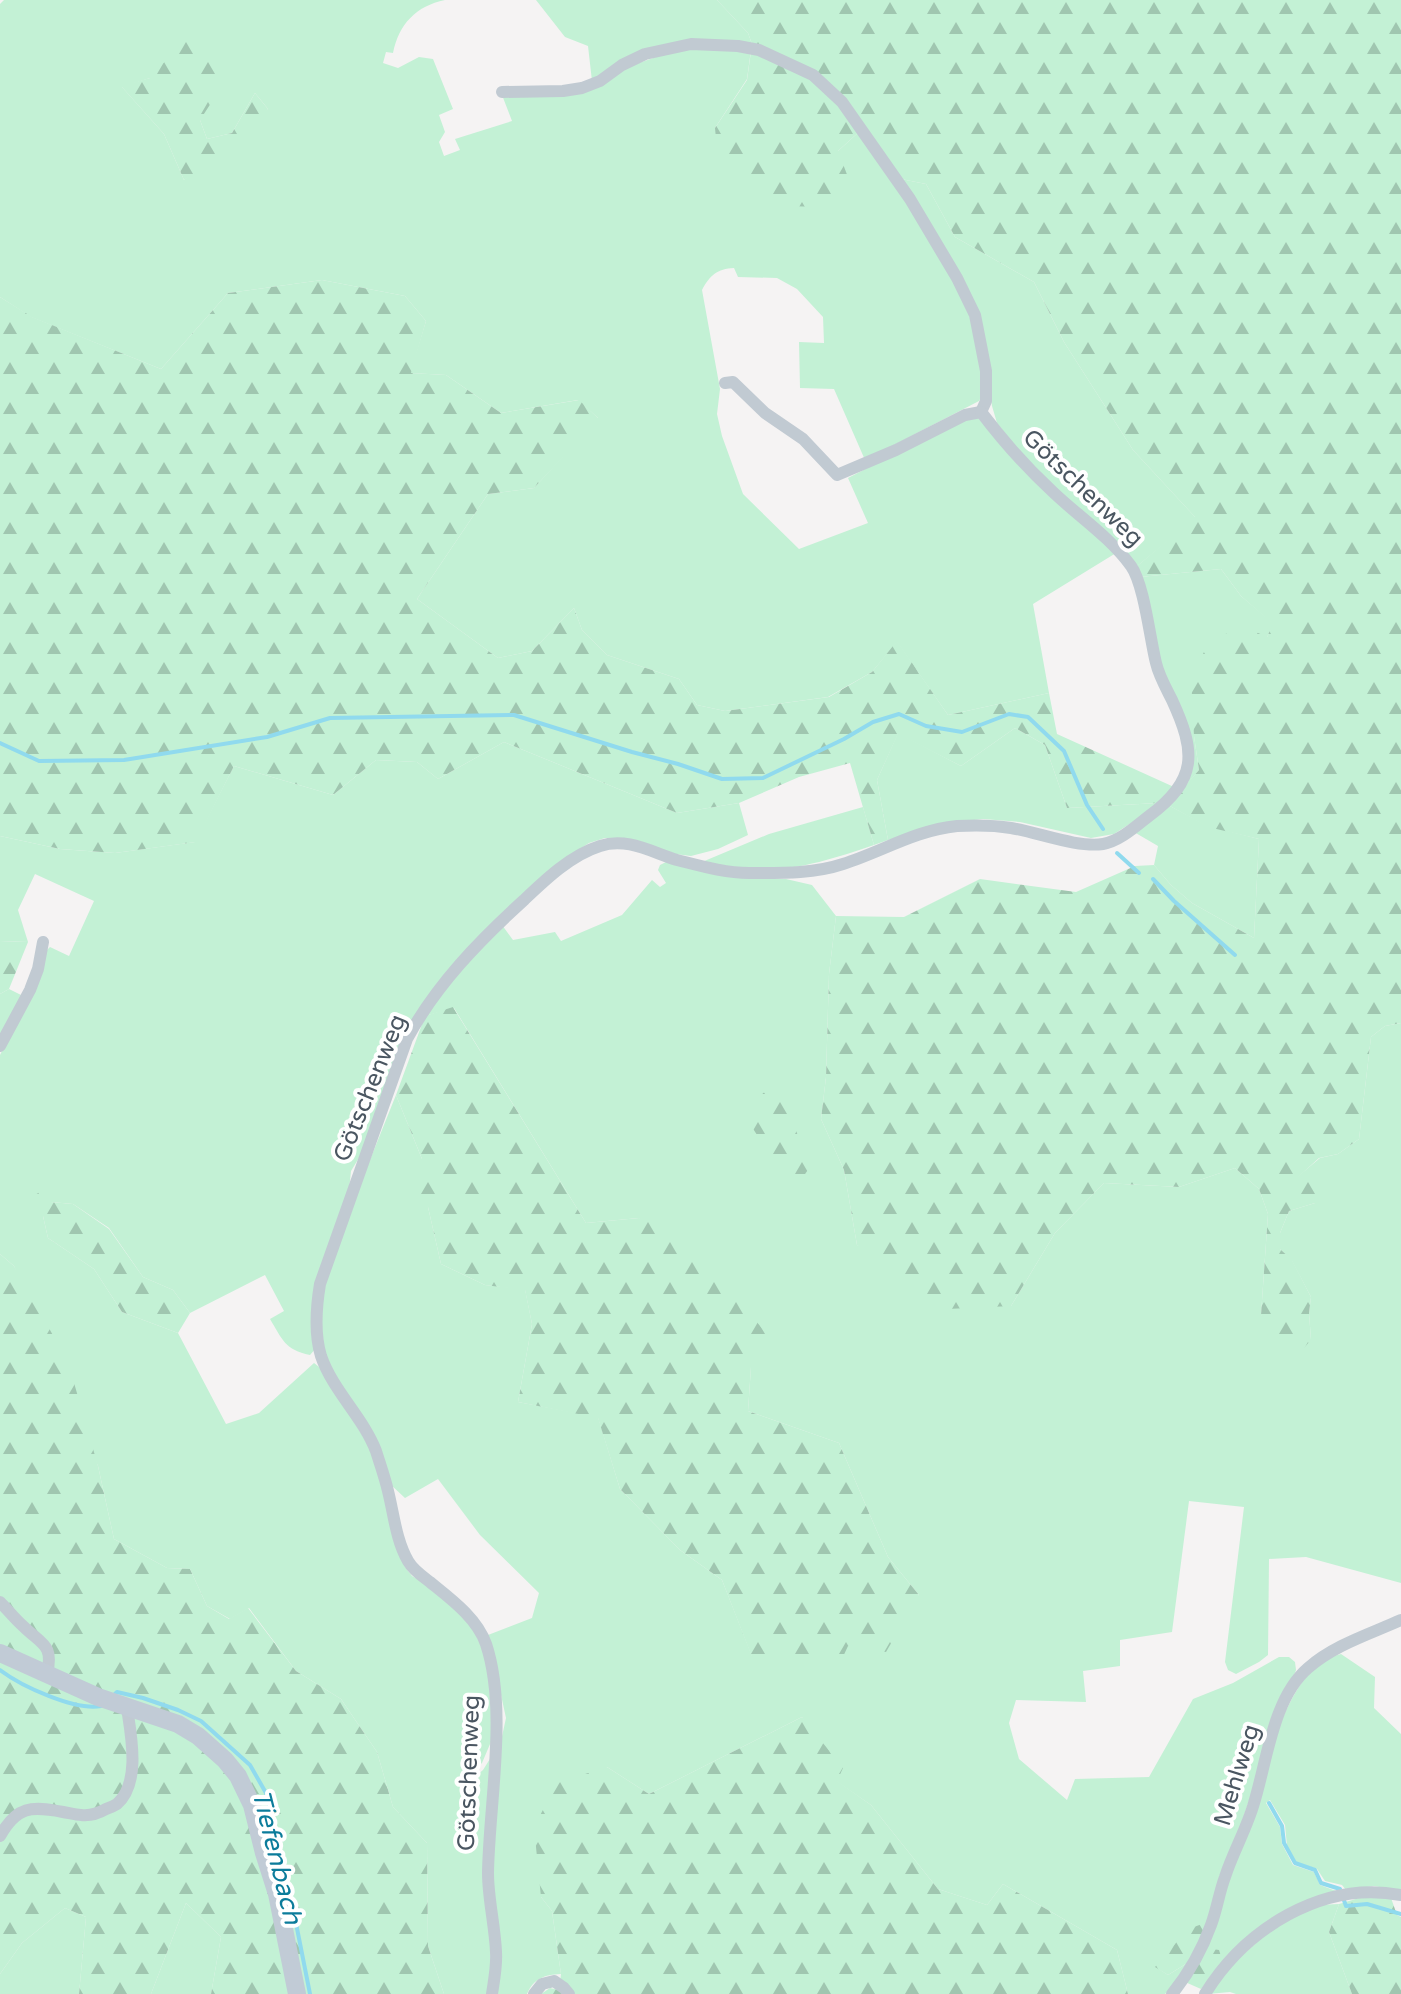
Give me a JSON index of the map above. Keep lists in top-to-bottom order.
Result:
{
  "streets": {
    "street": ["Götschenweg", "Mehlweg"]
  },
  "water": ["Tiefenbach"]
}
